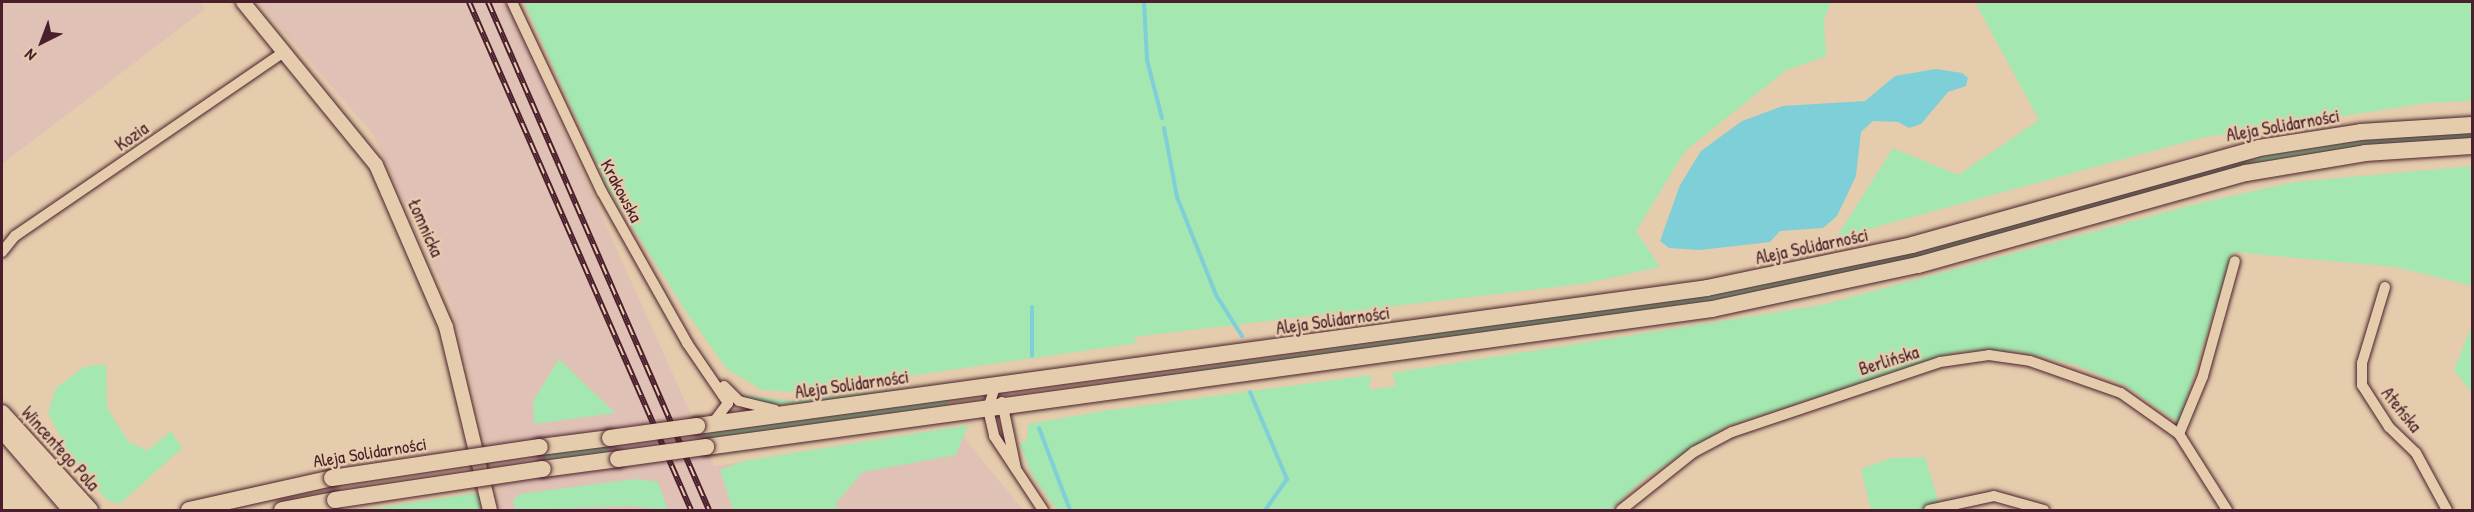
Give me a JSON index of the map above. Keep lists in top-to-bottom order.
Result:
{
  "streets": {
    "main road": ["Aleja Solidarności", "Wincentego Pola"],
    "street": [
      "Kozia",
      "Krakowska",
      "Łomnicka",
      "Berlińska",
      "Ateńska"
    ]
  },
  "crossings": [
    ["Aleja Solidarności", "Krakowska"],
    ["Kozia", "Łomnicka"]
  ],
  "north": "bottom left"
}
